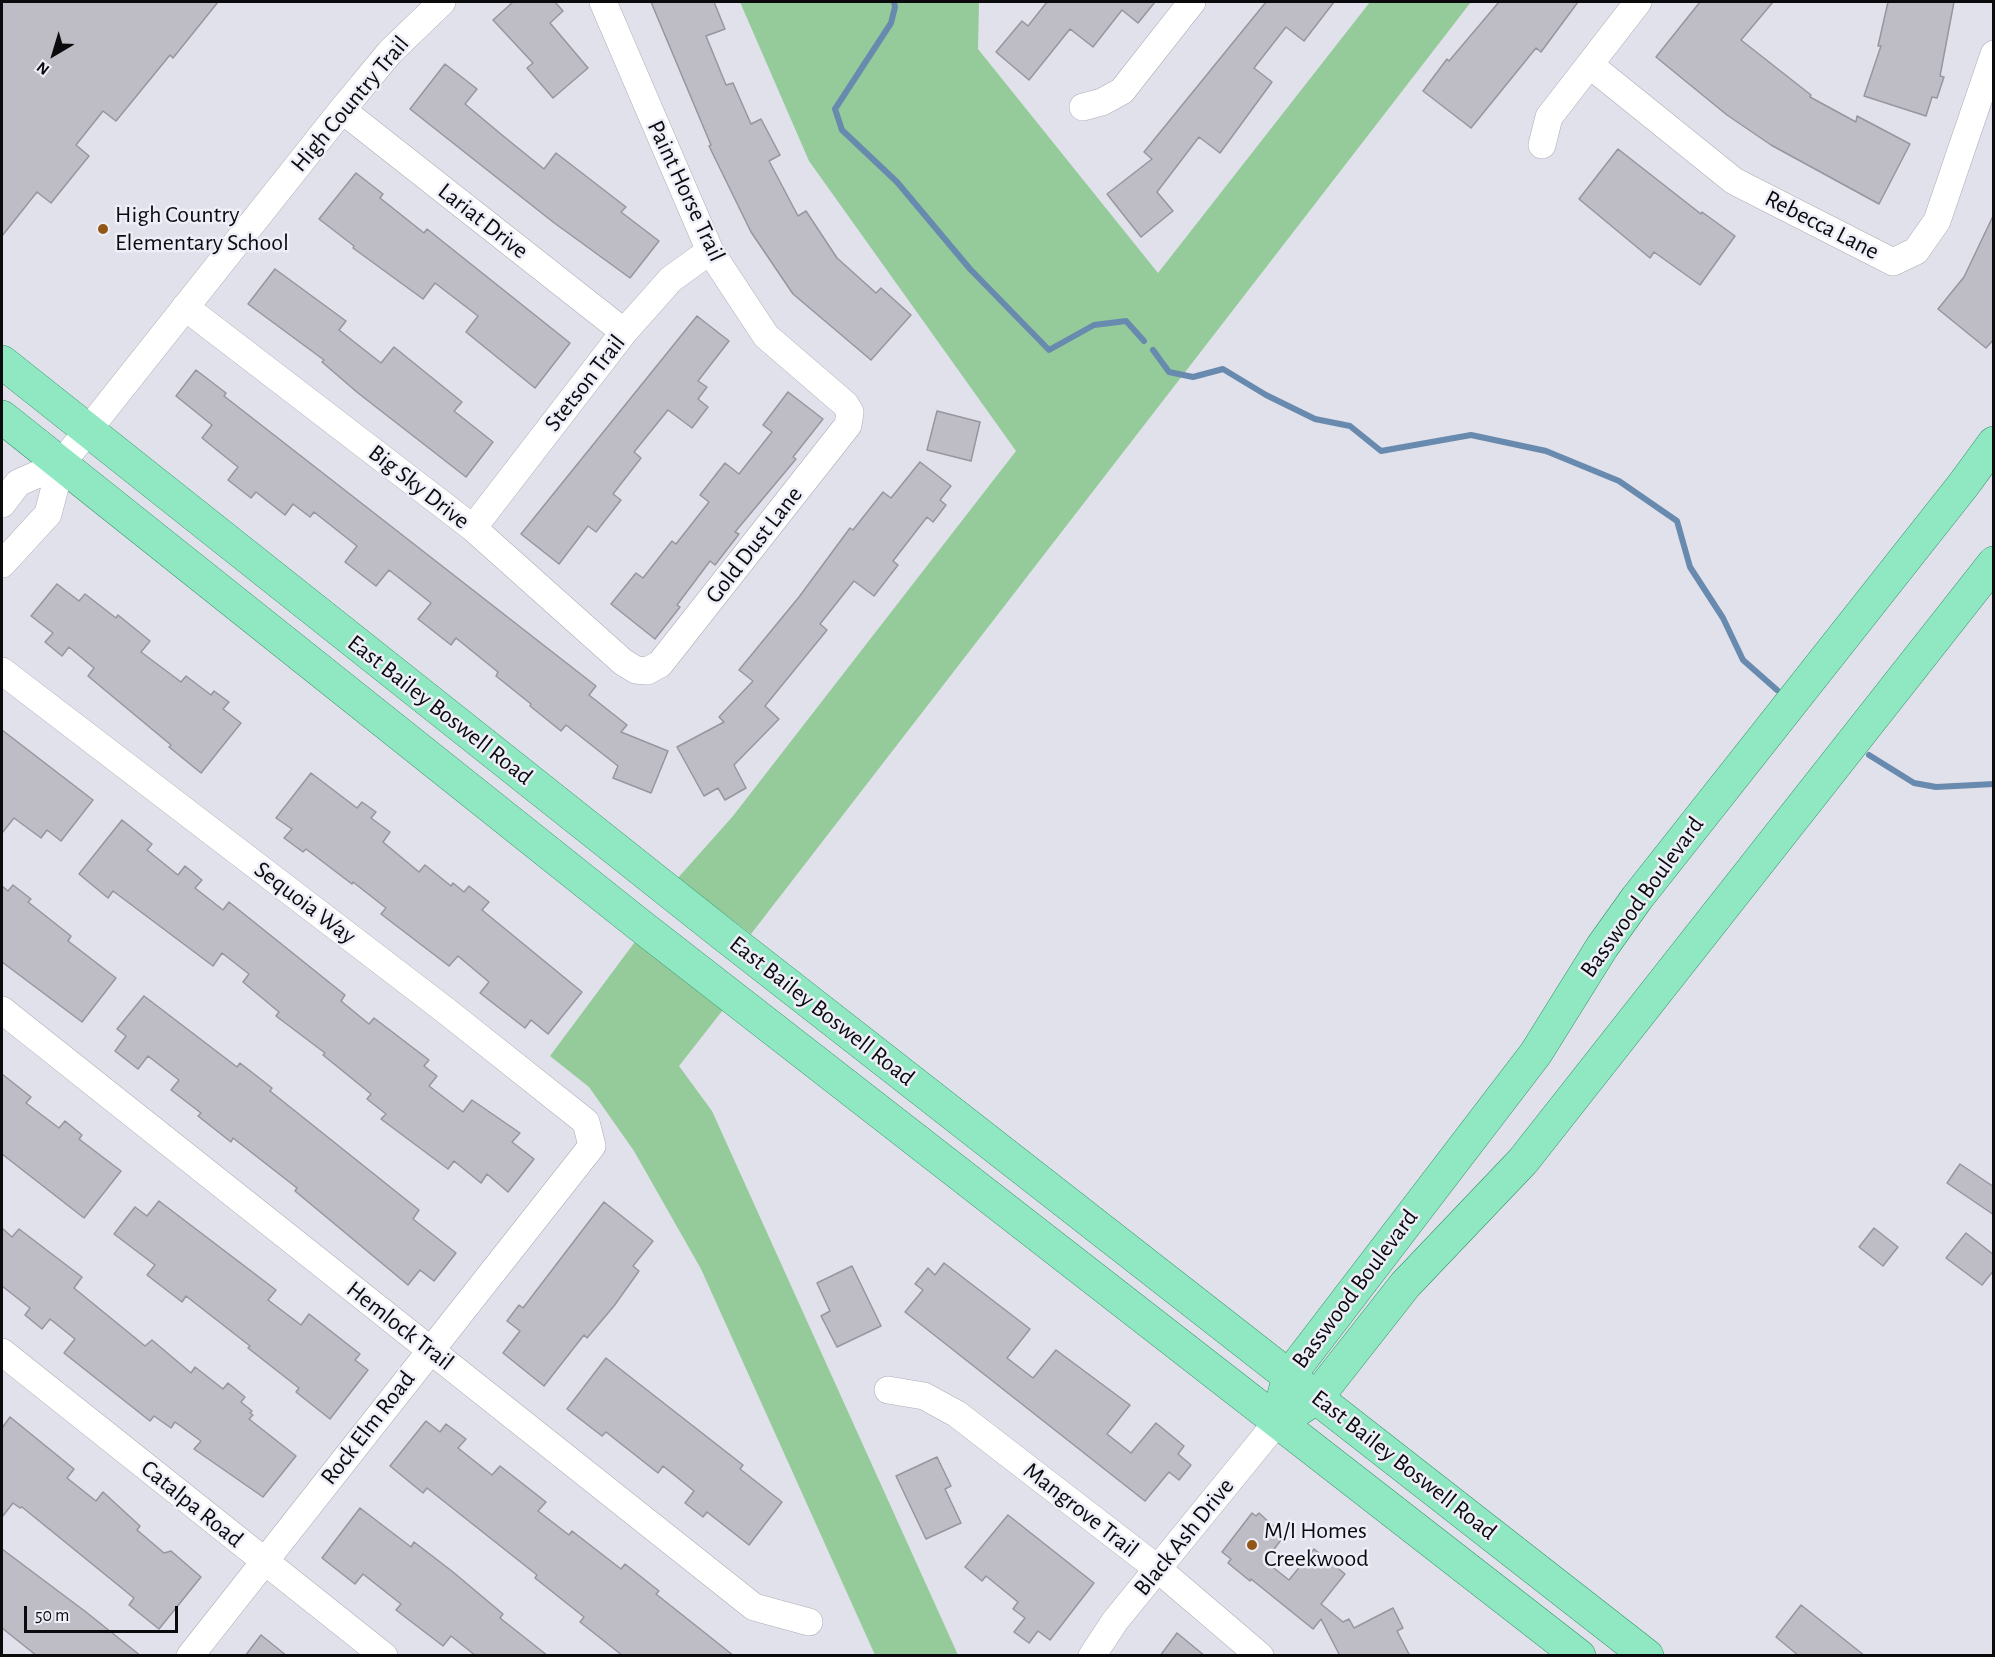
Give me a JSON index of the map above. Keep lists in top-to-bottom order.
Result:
{
  "streets": {
    "main road": ["East Bailey Boswell Road", "Basswood Boulevard"],
    "street": [
      "High Country Trail",
      "Paint Horse Trail",
      "Lariat Drive",
      "Rebecca Lane",
      "Stetson Trail",
      "Big Sky Drive",
      "Gold Dust Lane",
      "Sequoia Way",
      "Hemlock Trail",
      "Rock Elm Road",
      "Catalpa Road",
      "Mangrove Trail",
      "Black Ash Drive"
    ]
  },
  "crossings": [
    ["High Country Trail", "Lariat Drive"],
    ["High Country Trail", "Big Sky Drive"],
    ["High Country Trail", "East Bailey Boswell Road"],
    ["Paint Horse Trail", "Stetson Trail"],
    ["Paint Horse Trail", "Gold Dust Lane"],
    ["Lariat Drive", "Stetson Trail"],
    ["Stetson Trail", "Big Sky Drive"],
    ["Big Sky Drive", "Gold Dust Lane"],
    ["East Bailey Boswell Road", "Basswood Boulevard"],
    ["East Bailey Boswell Road", "Black Ash Drive"],
    ["Basswood Boulevard", "Black Ash Drive"],
    ["Sequoia Way", "Rock Elm Road"],
    ["Hemlock Trail", "Rock Elm Road"],
    ["Rock Elm Road", "Catalpa Road"],
    ["Mangrove Trail", "Black Ash Drive"]
  ],
  "places": ["High Country Elementary School", "M/I Homes Creekwood"],
  "scale_bar": "50 m",
  "north": "bottom left"
}
